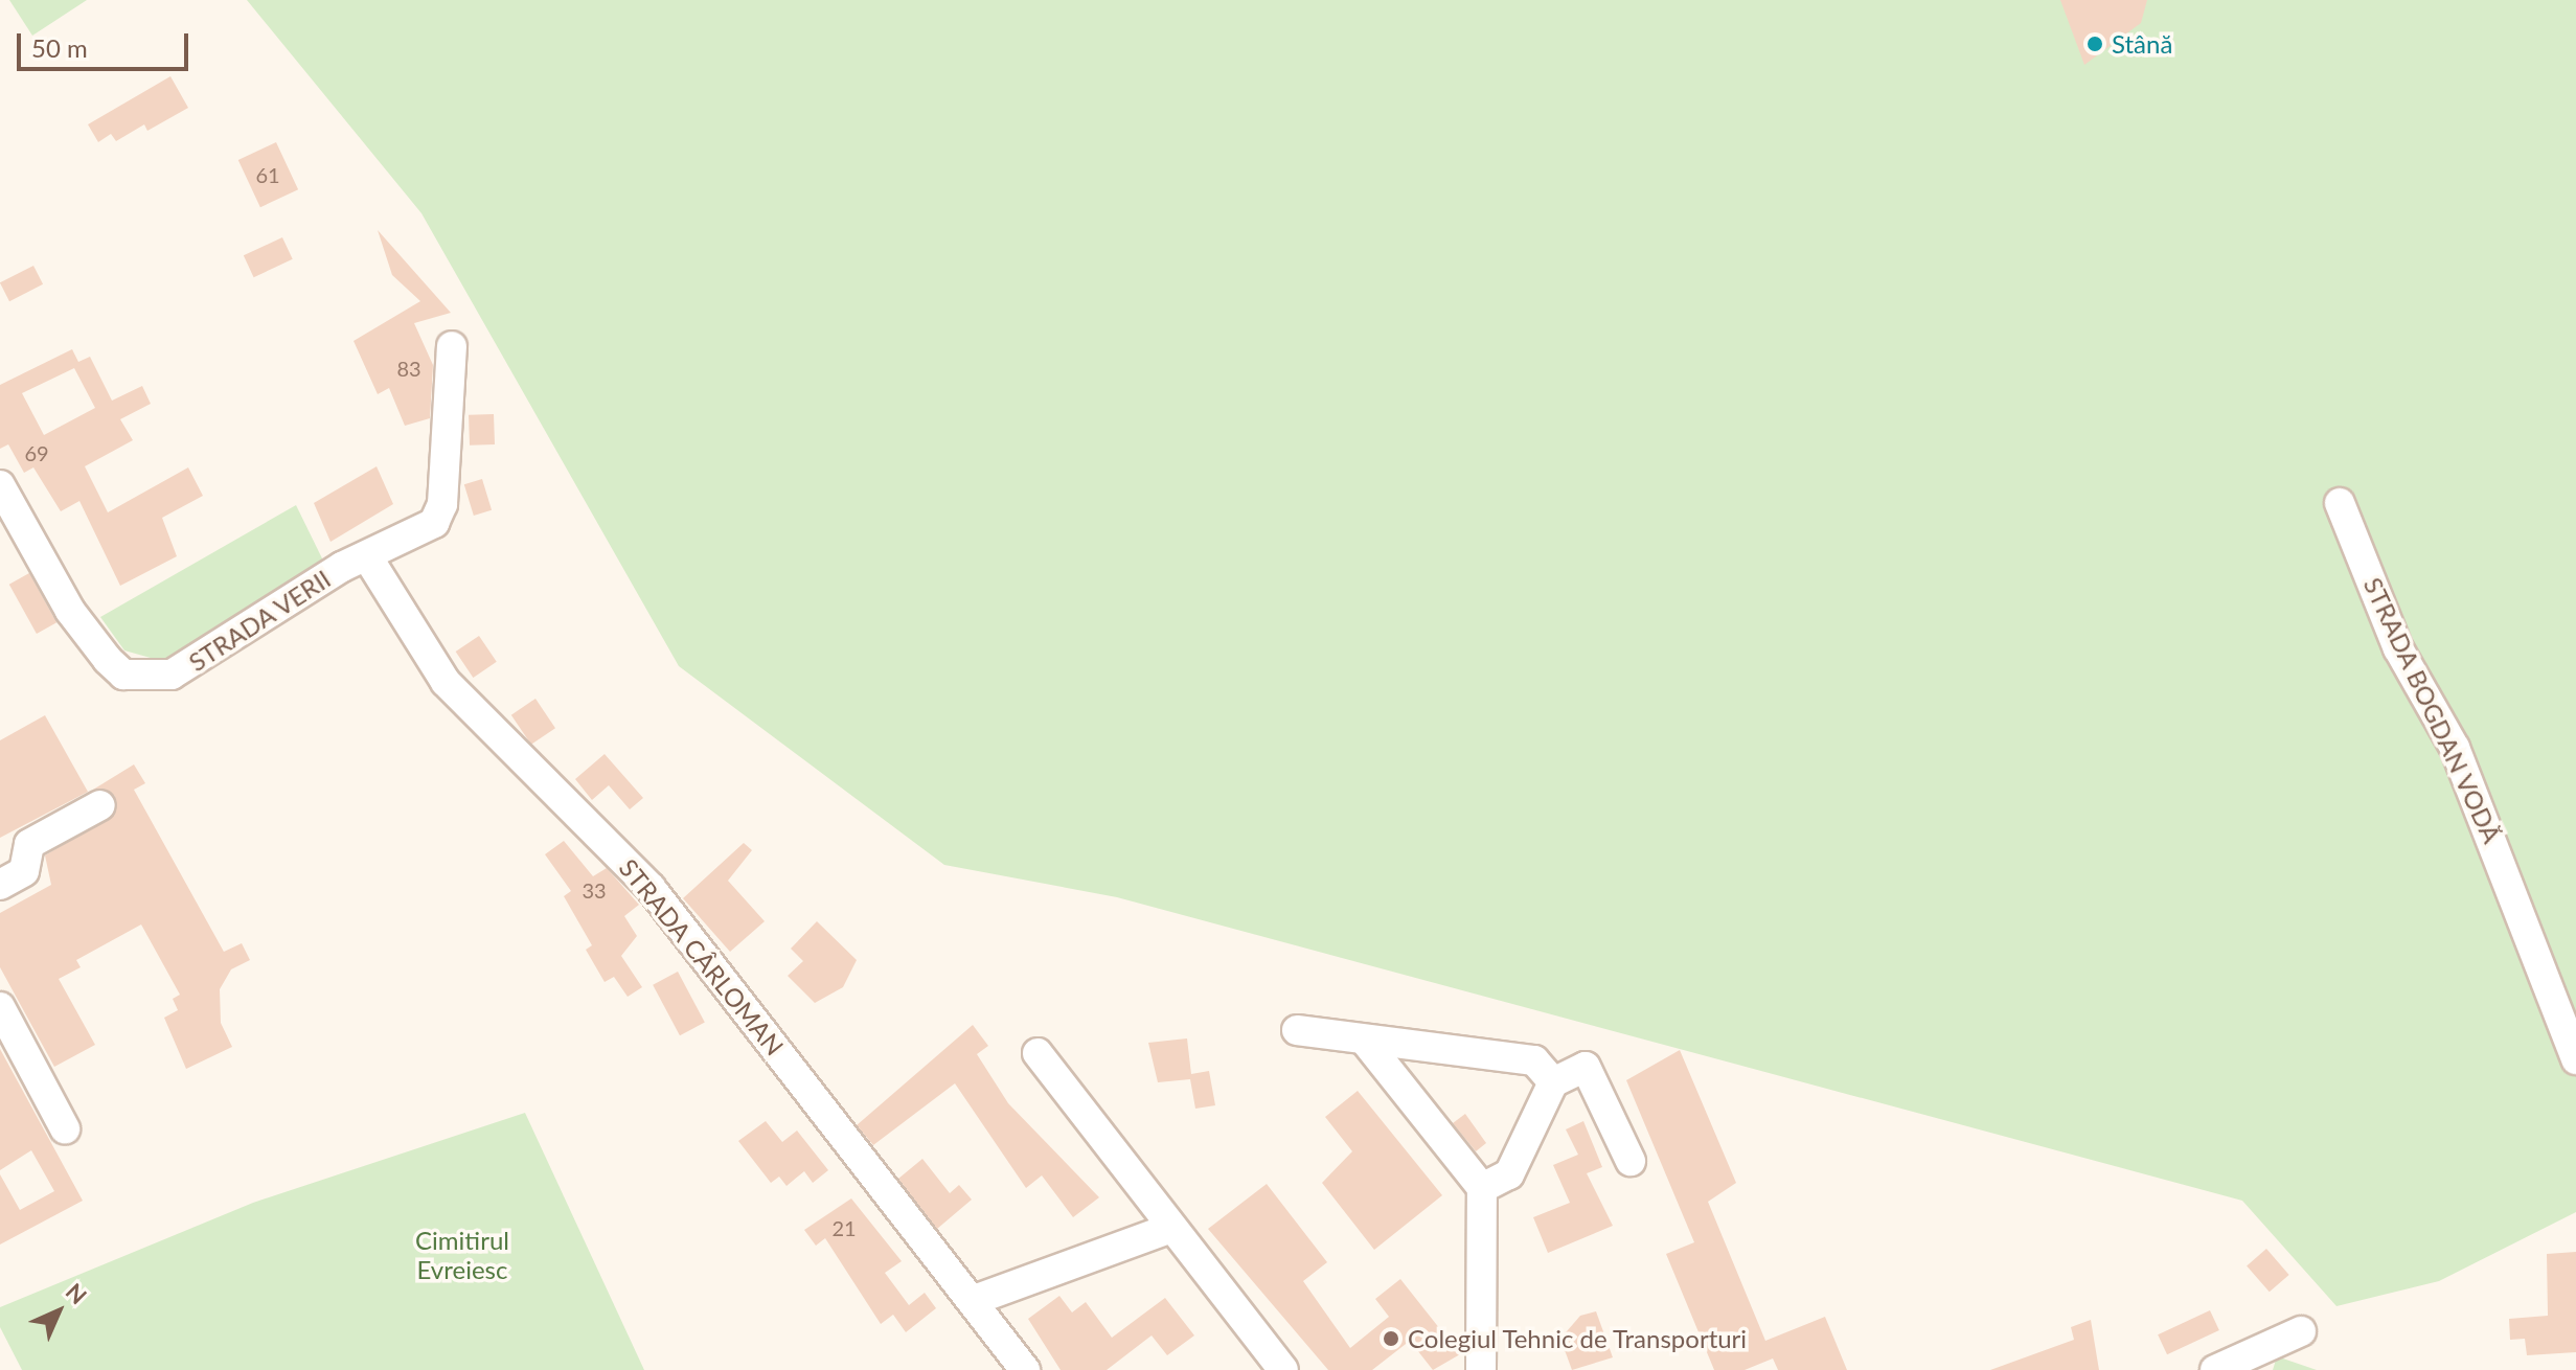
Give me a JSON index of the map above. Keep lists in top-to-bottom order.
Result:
{
  "streets": {
    "street": ["STRADA VERII", "STRADA BOGDAN VODĂ", "STRADA CÂRLOMAN"]
  },
  "crossings": [
    ["STRADA VERII", "STRADA CÂRLOMAN"]
  ],
  "parks": ["Cimitirul Evreiesc"],
  "places": ["Stână", "Colegiul Tehnic de Transporturi"],
  "house_numbers": [
    "61",
    "83",
    "69",
    "33",
    "21"
  ],
  "scale_bar": "50 m",
  "north": "top right"
}
